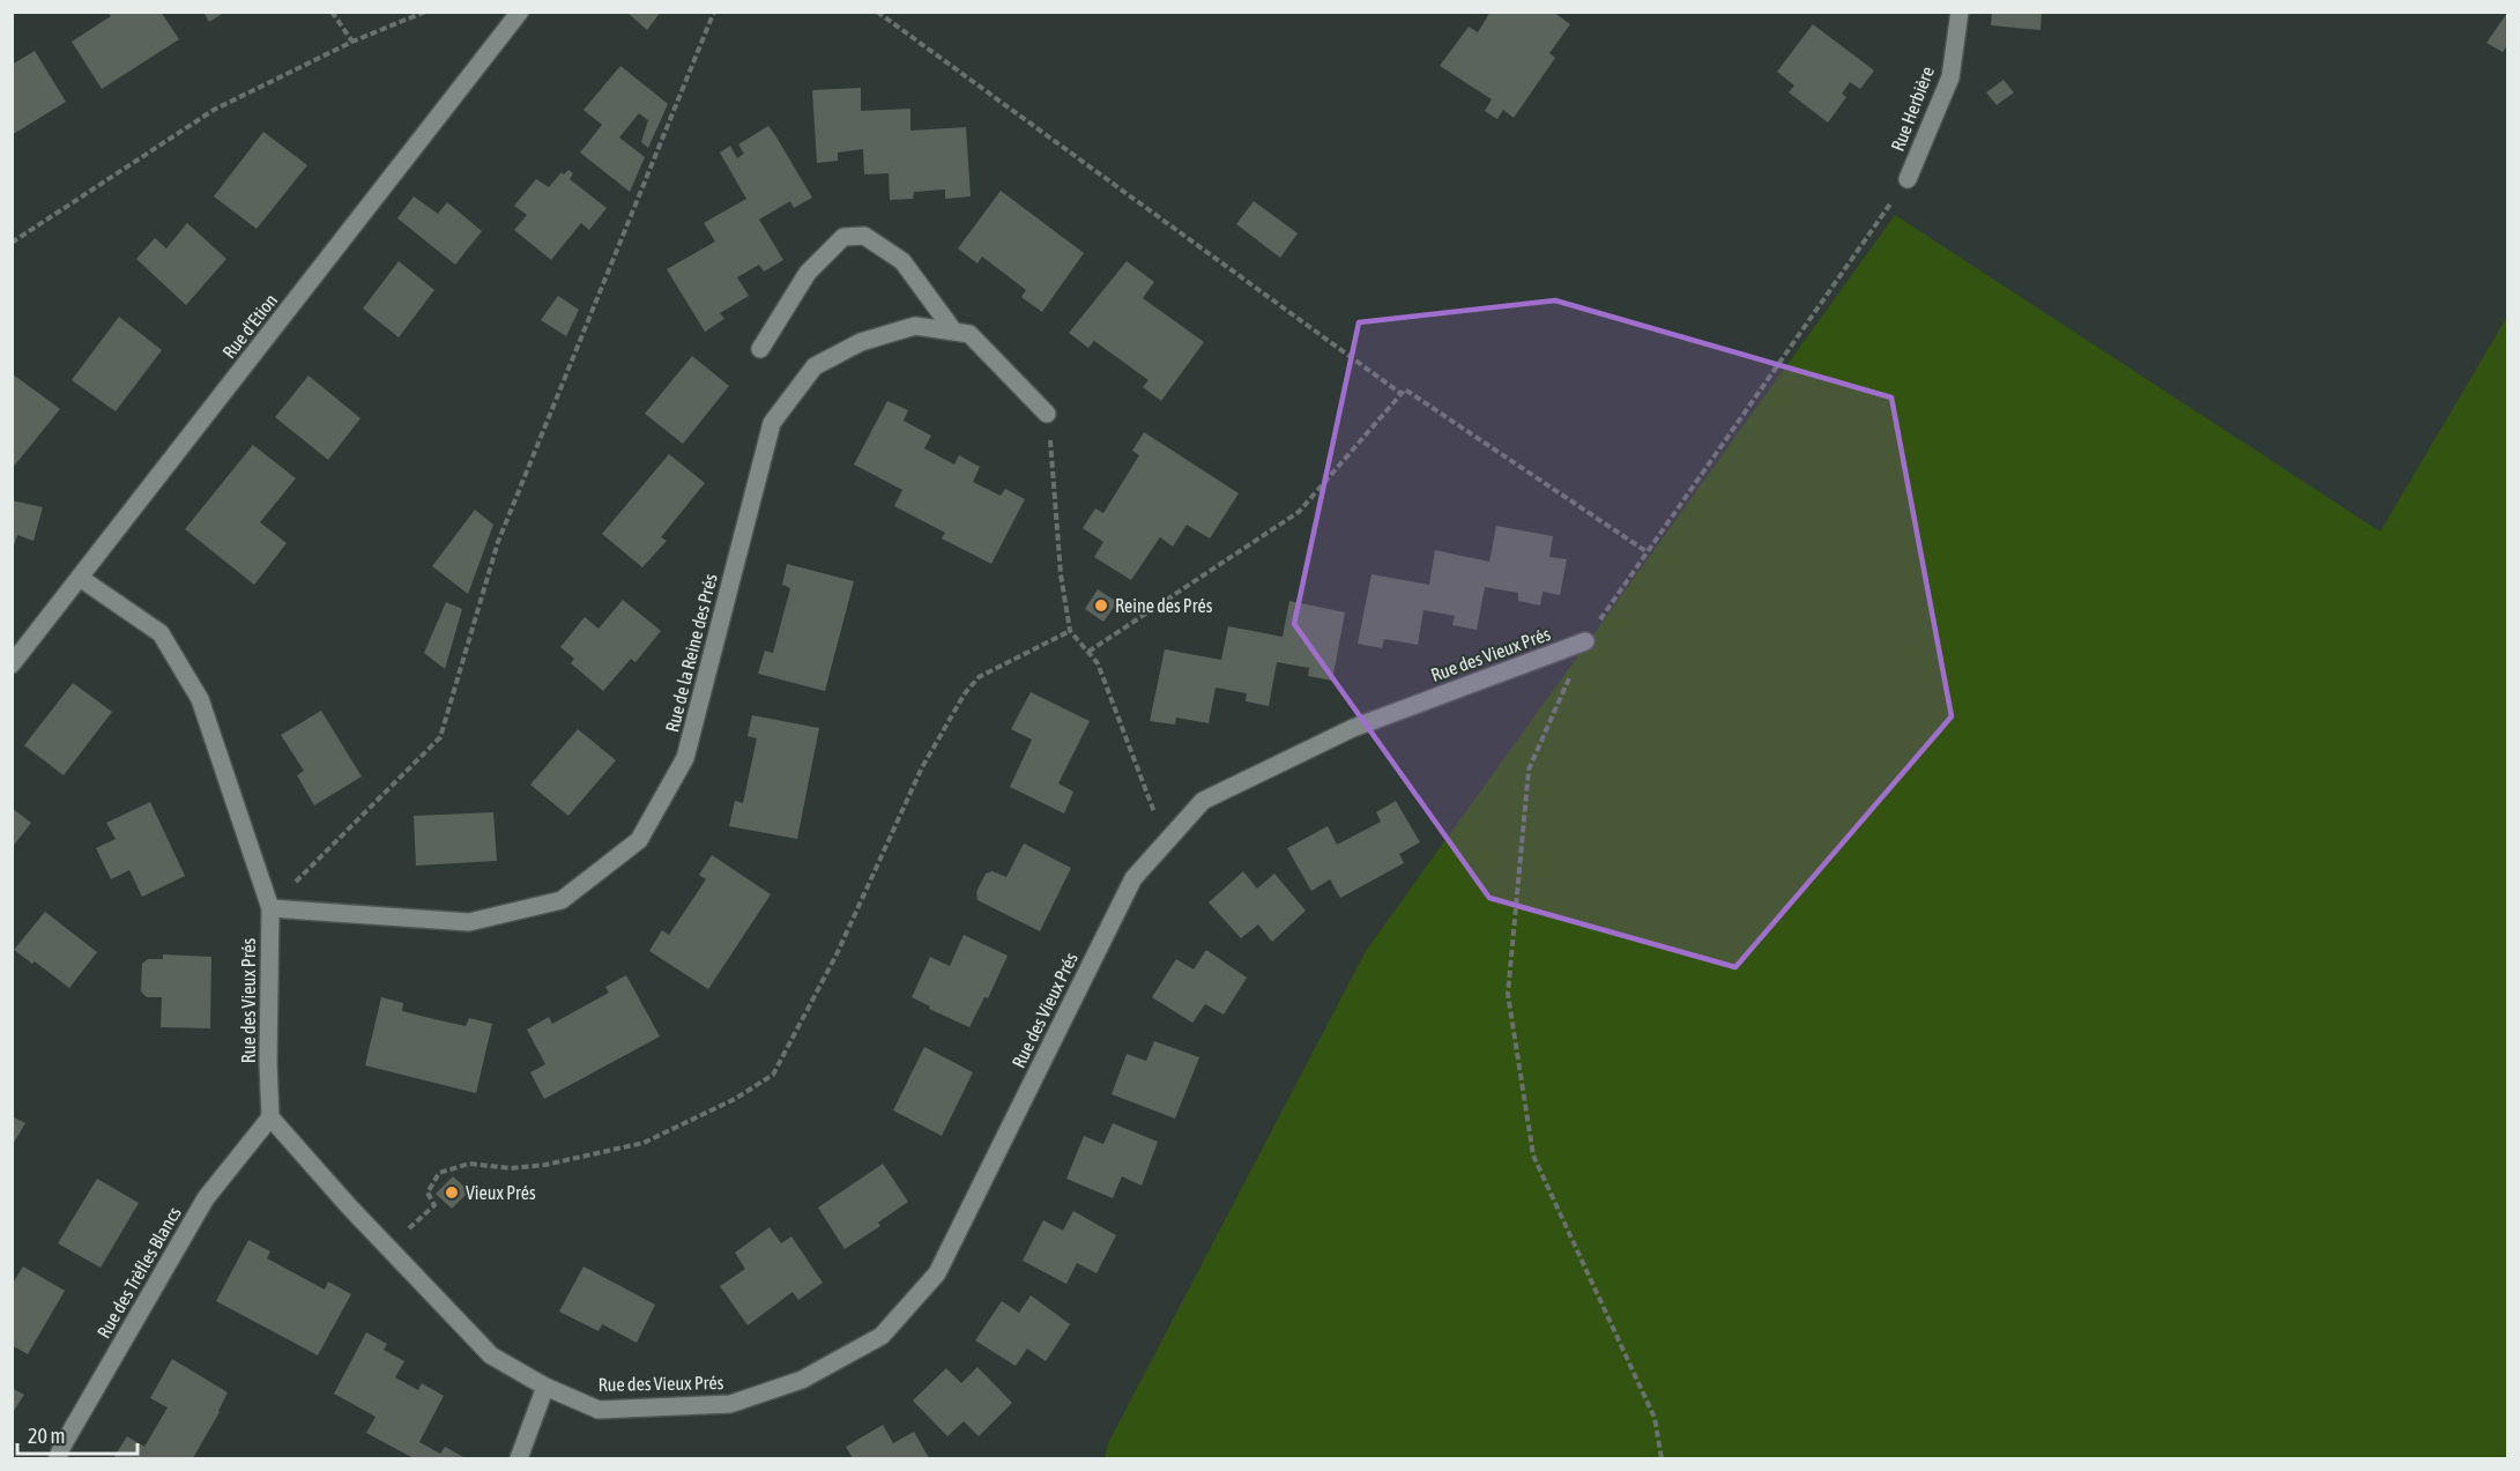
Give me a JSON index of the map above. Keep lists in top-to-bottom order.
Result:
{
  "streets": {
    "street": [
      "Rue Herbière",
      "Rue d'Etion",
      "Rue de la Reine des Prés",
      "Rue des Vieux Prés",
      "Rue des Trèfles Blancs"
    ]
  },
  "crossings": [
    ["Rue d'Etion", "Rue des Vieux Prés"],
    ["Rue de la Reine des Prés", "Rue des Vieux Prés"],
    ["Rue des Vieux Prés", "Rue des Trèfles Blancs"]
  ],
  "places": ["Reine des Prés", "Vieux Prés"],
  "scale_bar": "20 m"
}
